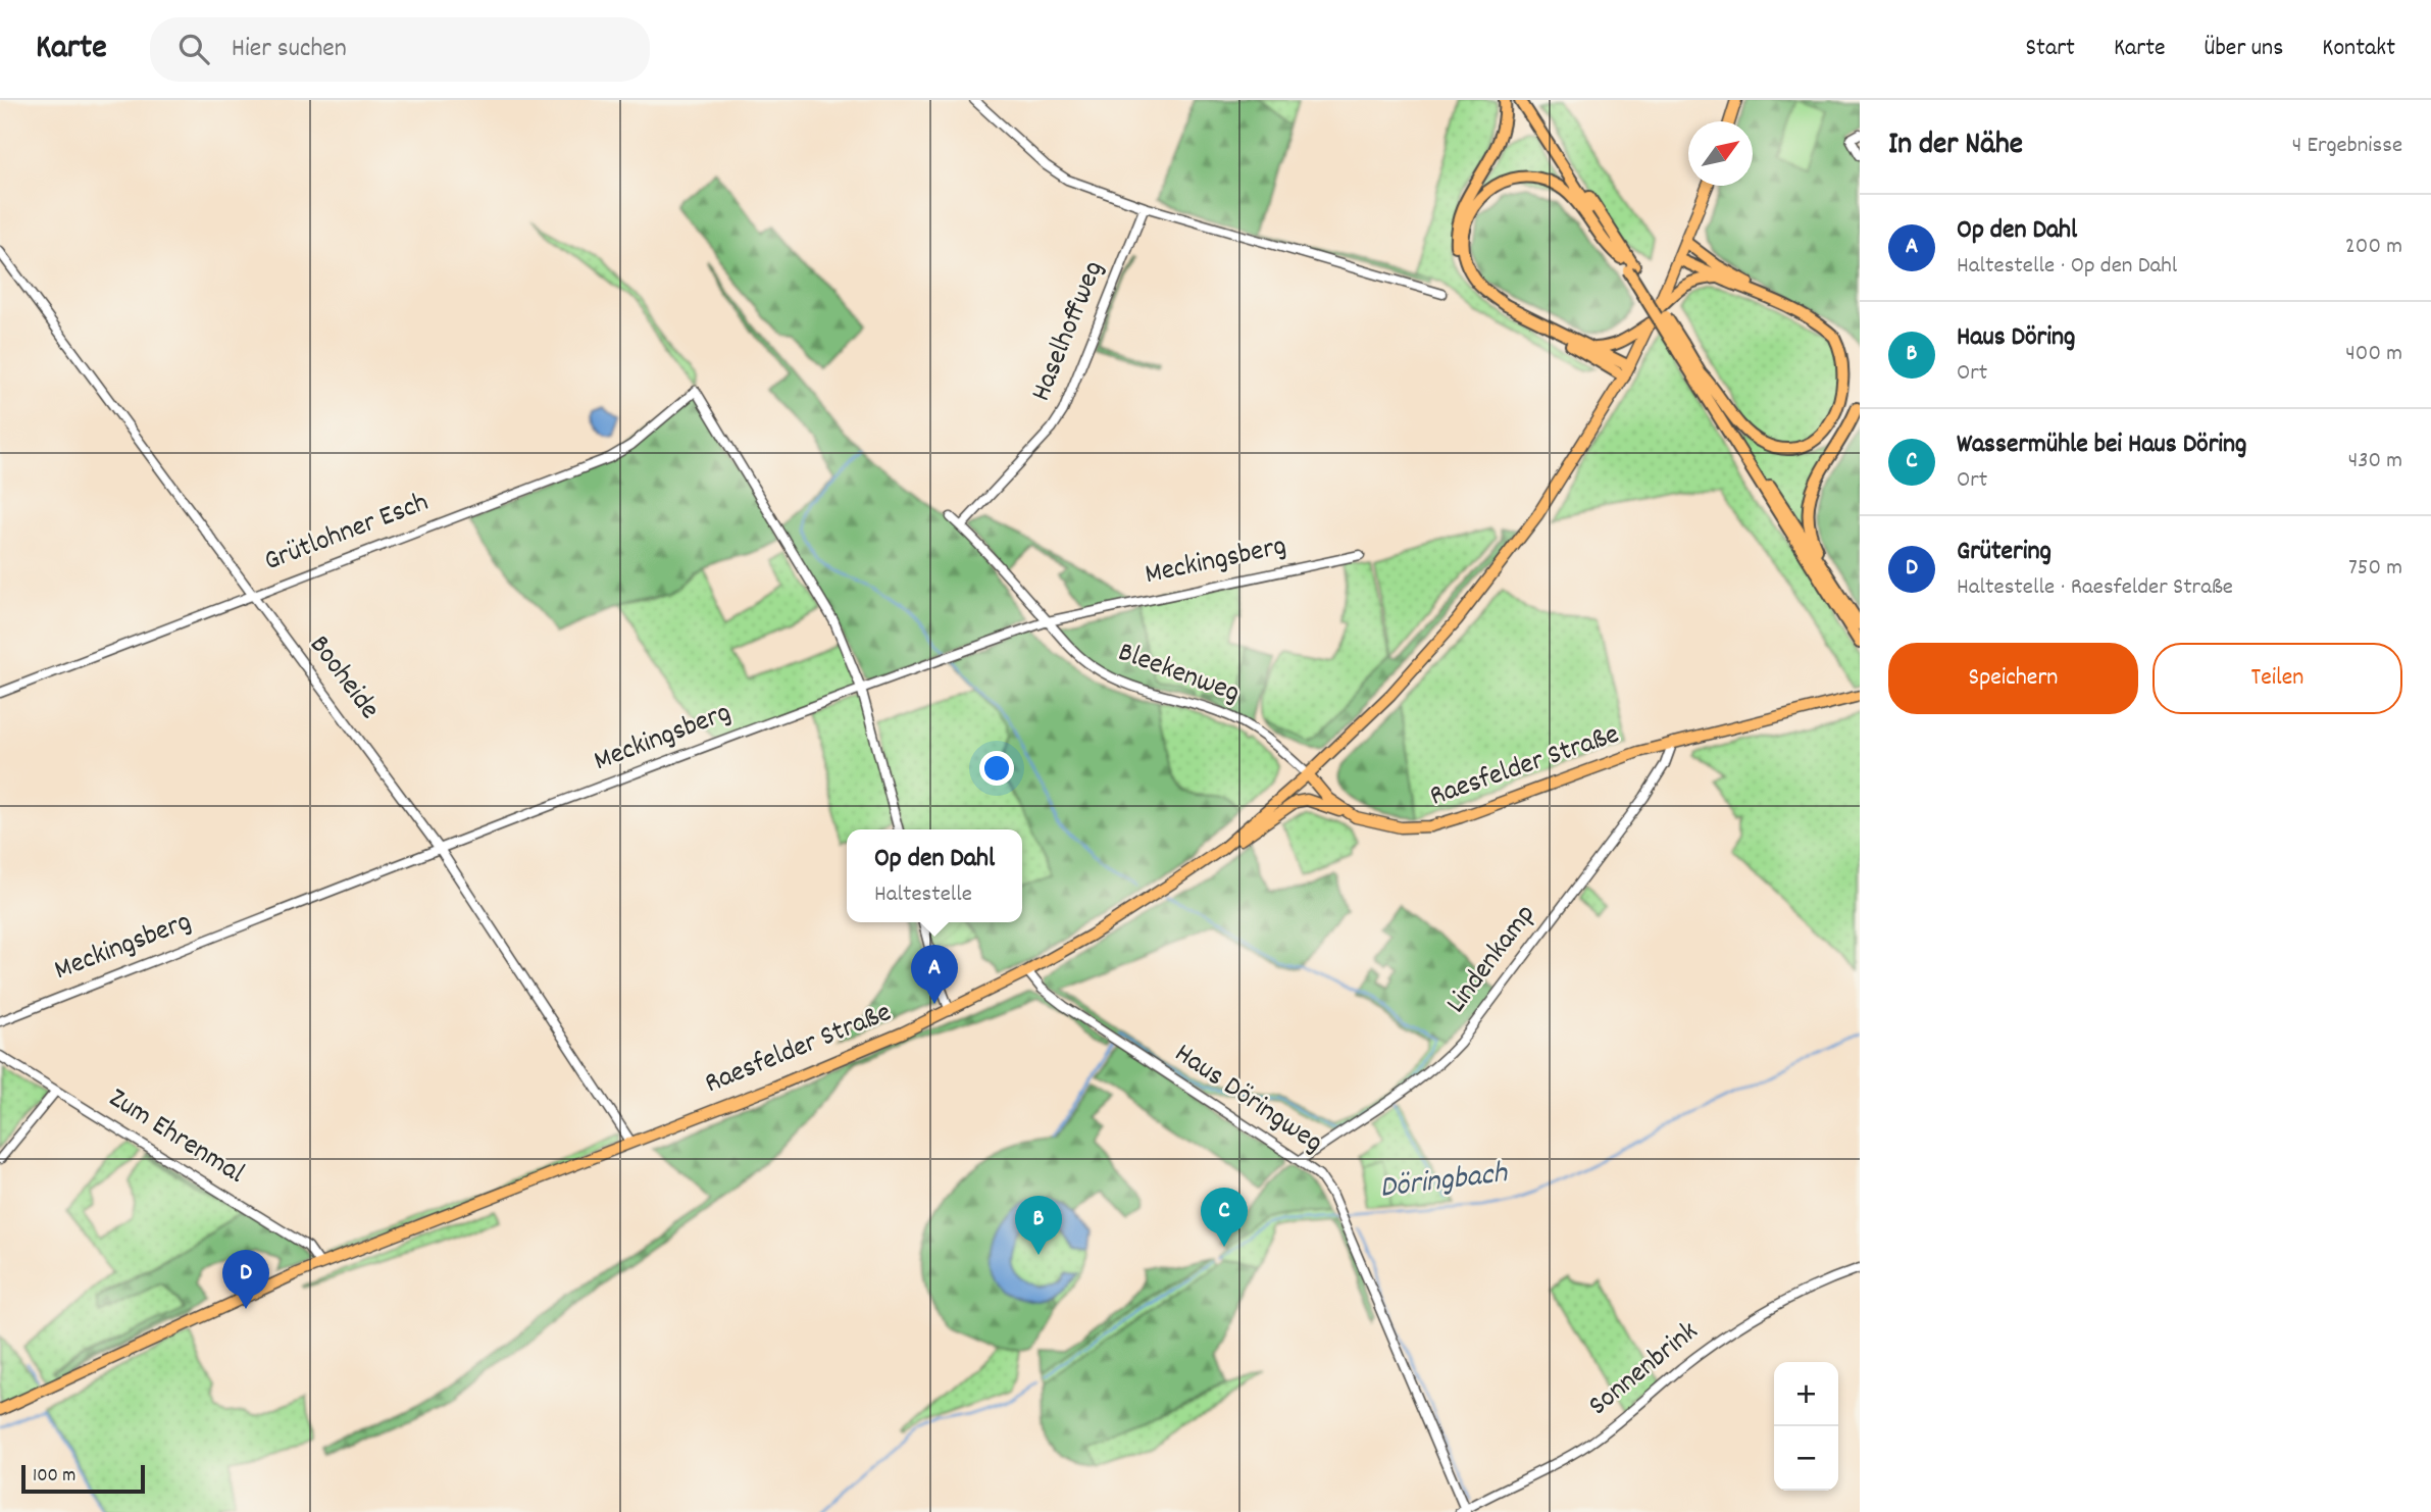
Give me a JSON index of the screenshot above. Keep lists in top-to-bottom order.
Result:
{
  "streets": {
    "main road": ["Raesfelder Straße"],
    "street": [
      "Haselhoffweg",
      "Grütlohner Esch",
      "Meckingsberg",
      "Bleekenweg",
      "Booheide",
      "Lindenkamp",
      "Haus Döringweg",
      "Zum Ehrenmal",
      "Sonnenbrink"
    ]
  },
  "crossings": [
    ["Haselhoffweg", "Bleekenweg"],
    ["Grütlohner Esch", "Meckingsberg"],
    ["Grütlohner Esch", "Booheide"],
    ["Meckingsberg", "Bleekenweg"],
    ["Meckingsberg", "Booheide"],
    ["Bleekenweg", "Raesfelder Straße"],
    ["Booheide", "Raesfelder Straße"],
    ["Raesfelder Straße", "Lindenkamp"],
    ["Raesfelder Straße", "Haus Döringweg"],
    ["Raesfelder Straße", "Zum Ehrenmal"],
    ["Lindenkamp", "Haus Döringweg"],
    ["Haus Döringweg", "Sonnenbrink"]
  ],
  "water": ["Döringbach"],
  "scale_bar": "100 m",
  "north": "top right",
  "page": {
    "header": "Karte",
    "search": "Hier suchen",
    "nav": [
      "Start",
      "Karte",
      "Über uns",
      "Kontakt"
    ],
    "heading": ["In der Nähe", "4 Ergebnisse"],
    "list": [
      {
        "mark": "A",
        "name": "Op den Dahl",
        "note": "Haltestelle · Op den Dahl",
        "value": "200 m"
      },
      {
        "mark": "B",
        "name": "Haus Döring",
        "note": "Ort",
        "value": "400 m"
      },
      {
        "mark": "C",
        "name": "Wassermühle bei Haus Döring",
        "note": "Ort",
        "value": "430 m"
      },
      {
        "mark": "D",
        "name": "Grütering",
        "note": "Haltestelle · Raesfelder Straße",
        "value": "750 m"
      }
    ],
    "buttons": ["Speichern", "Teilen"],
    "popup": ["Op den Dahl", "Haltestelle"],
    "pins": [
      "A",
      "C",
      "B",
      "D"
    ],
    "map_buttons": ["+", "−"],
    "scale": "100 m"
  }
}
